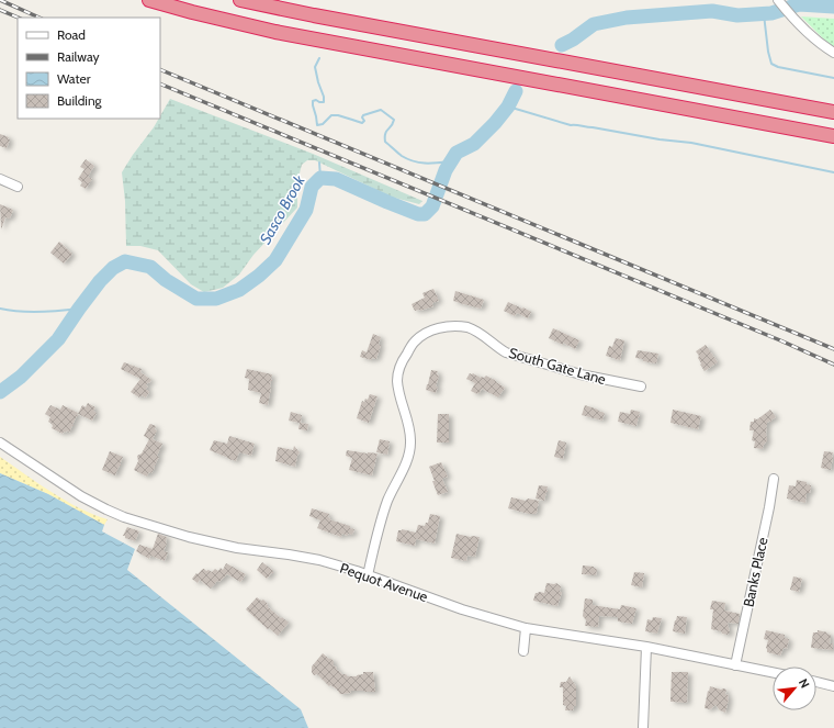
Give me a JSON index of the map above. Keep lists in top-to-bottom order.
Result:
{
  "streets": {
    "street": ["South Gate Lane", "Banks Place", "Pequot Avenue"]
  },
  "crossings": [
    ["South Gate Lane", "Pequot Avenue"],
    ["Banks Place", "Pequot Avenue"]
  ],
  "water": ["Sasco Brook"],
  "legend": [
    "Road",
    "Railway",
    "Water",
    "Building"
  ],
  "north": "top right"
}
